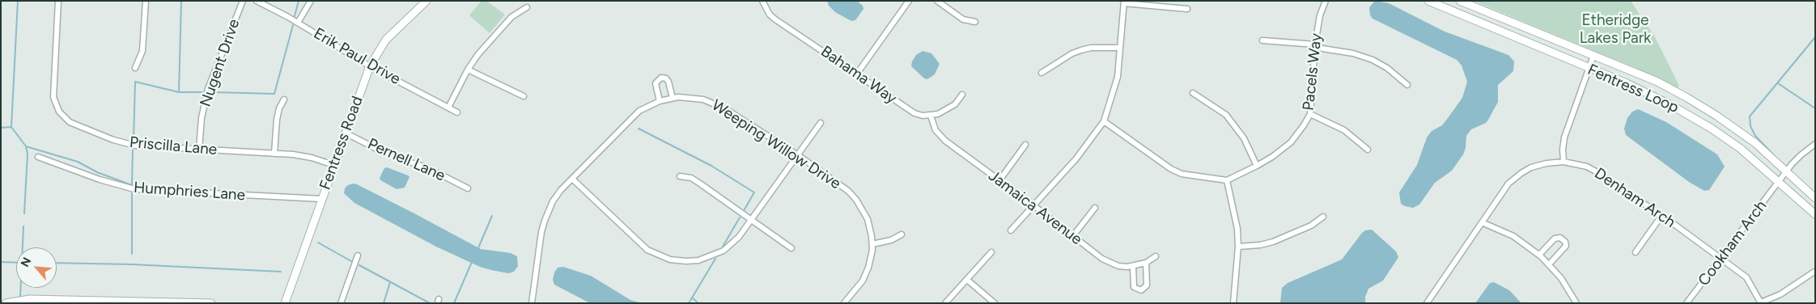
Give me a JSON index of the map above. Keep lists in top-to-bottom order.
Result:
{
  "streets": {
    "street": [
      "Erik Paul Drive",
      "Nugent Drive",
      "Pacels Way",
      "Bahama Way",
      "Fentress Loop",
      "Fentress Road",
      "Weeping Willow Drive",
      "Priscilla Lane",
      "Pernell Lane",
      "Humphries Lane",
      "Denham Arch",
      "Jamaica Avenue",
      "Cookham Arch"
    ]
  },
  "crossings": [
    ["Erik Paul Drive", "Fentress Road"],
    ["Nugent Drive", "Priscilla Lane"],
    ["Bahama Way", "Jamaica Avenue"],
    ["Fentress Loop", "Cookham Arch"],
    ["Fentress Road", "Priscilla Lane"],
    ["Fentress Road", "Pernell Lane"],
    ["Fentress Road", "Humphries Lane"],
    ["Denham Arch", "Cookham Arch"]
  ],
  "parks": ["Etheridge Lakes Park"],
  "north": "top left"
}
